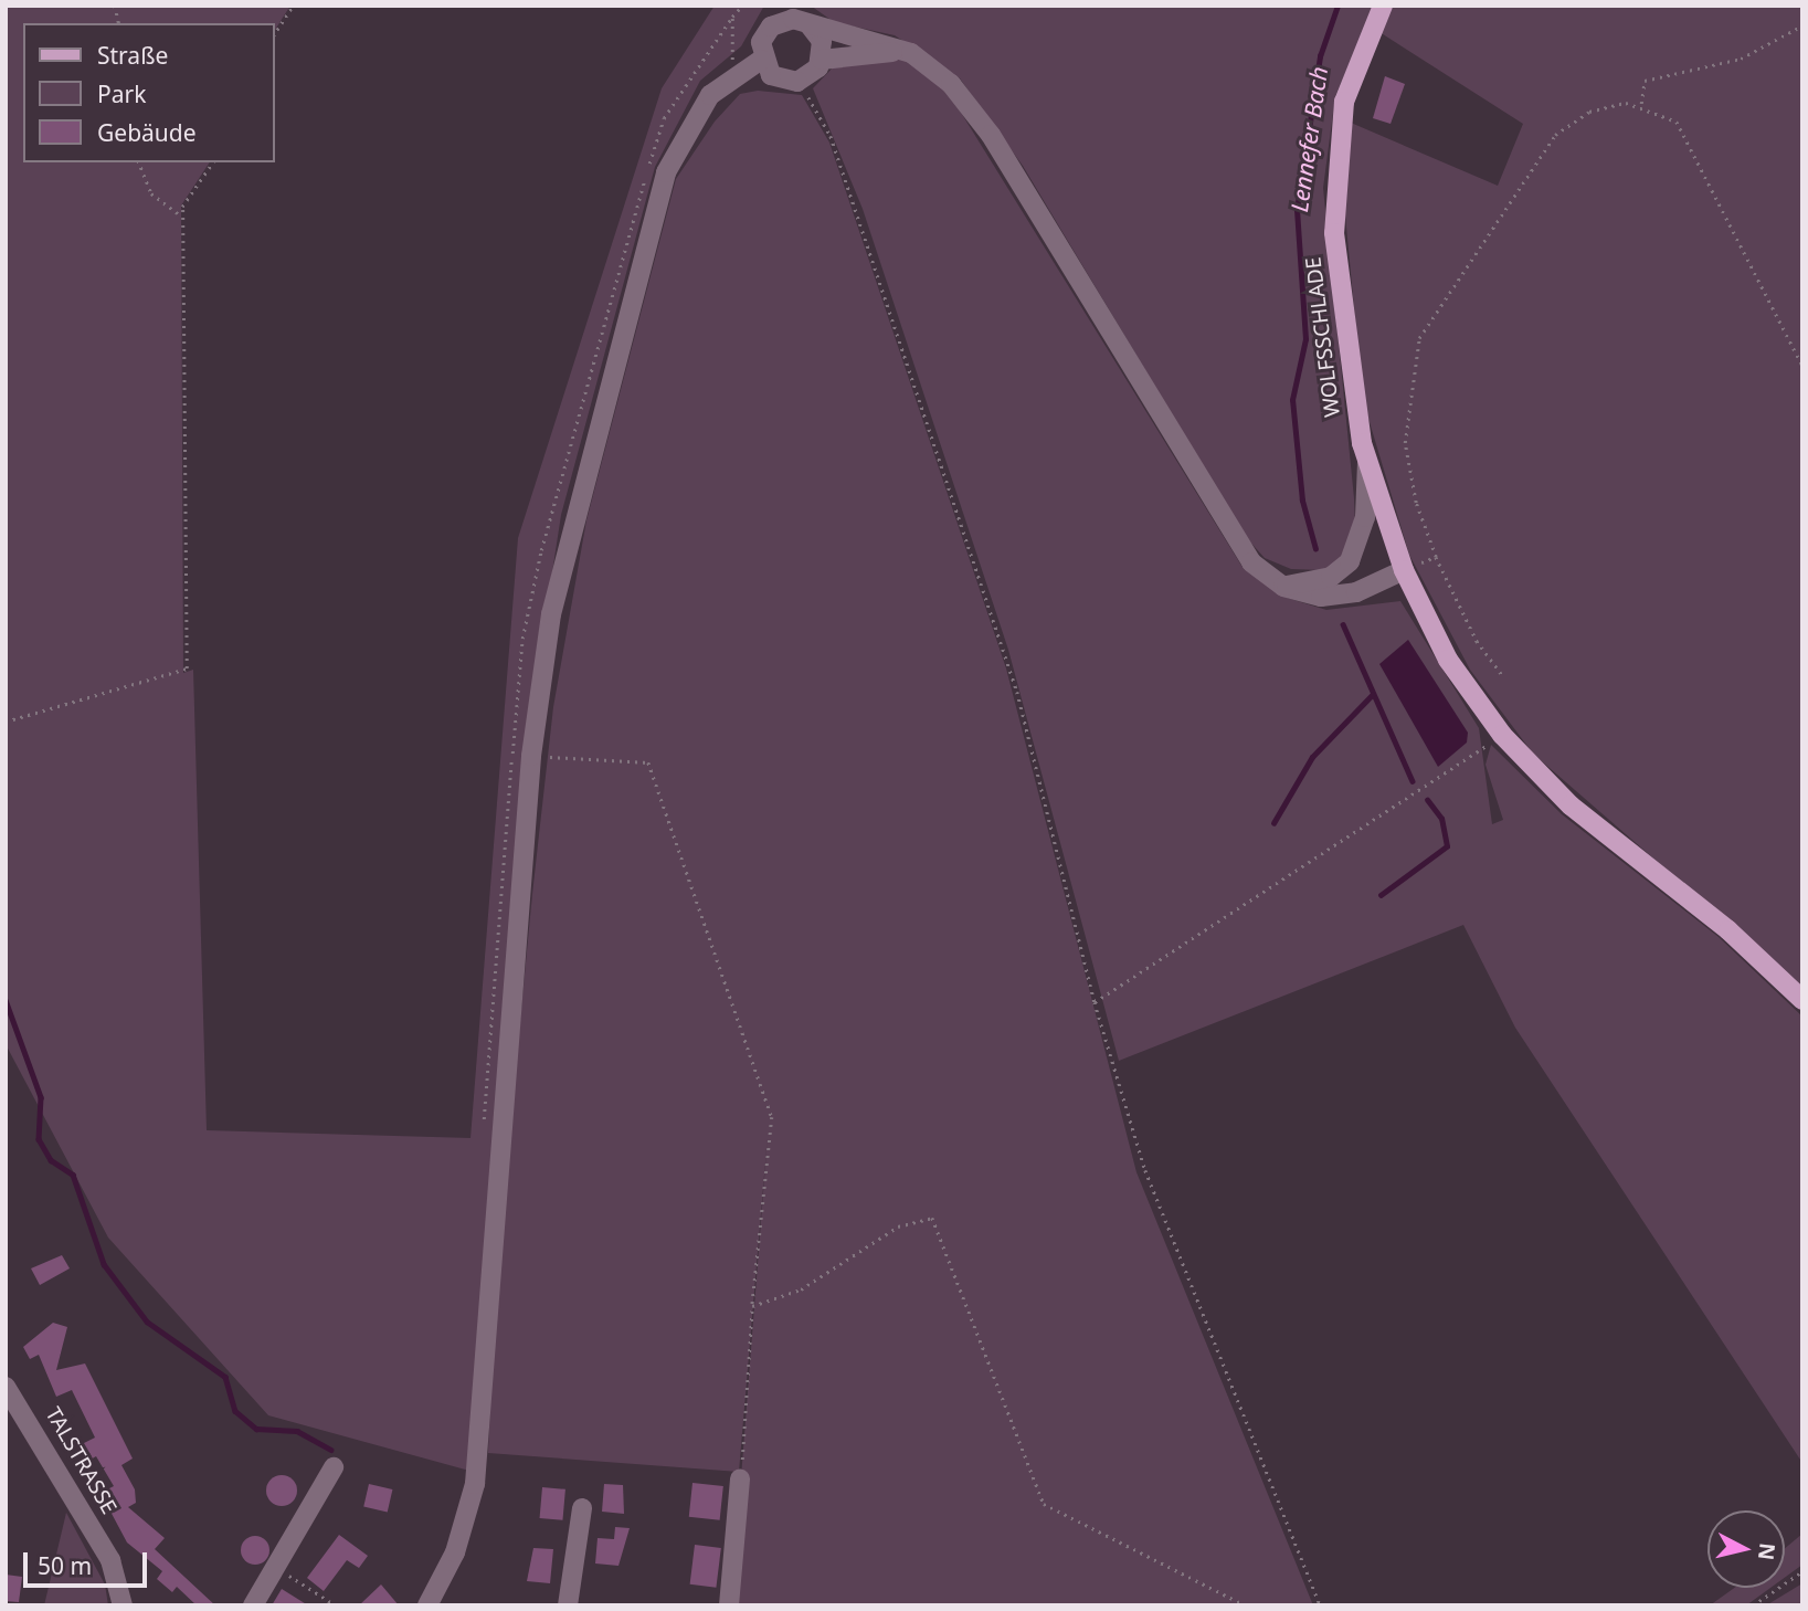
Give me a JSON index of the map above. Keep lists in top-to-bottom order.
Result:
{
  "streets": {
    "main road": ["WOLFSSCHLADE"],
    "street": ["TALSTRASSE"]
  },
  "water": ["Lennefer Bach"],
  "legend": ["Straße", "Park", "Gebäude"],
  "scale_bar": "50 m",
  "north": "right"
}
